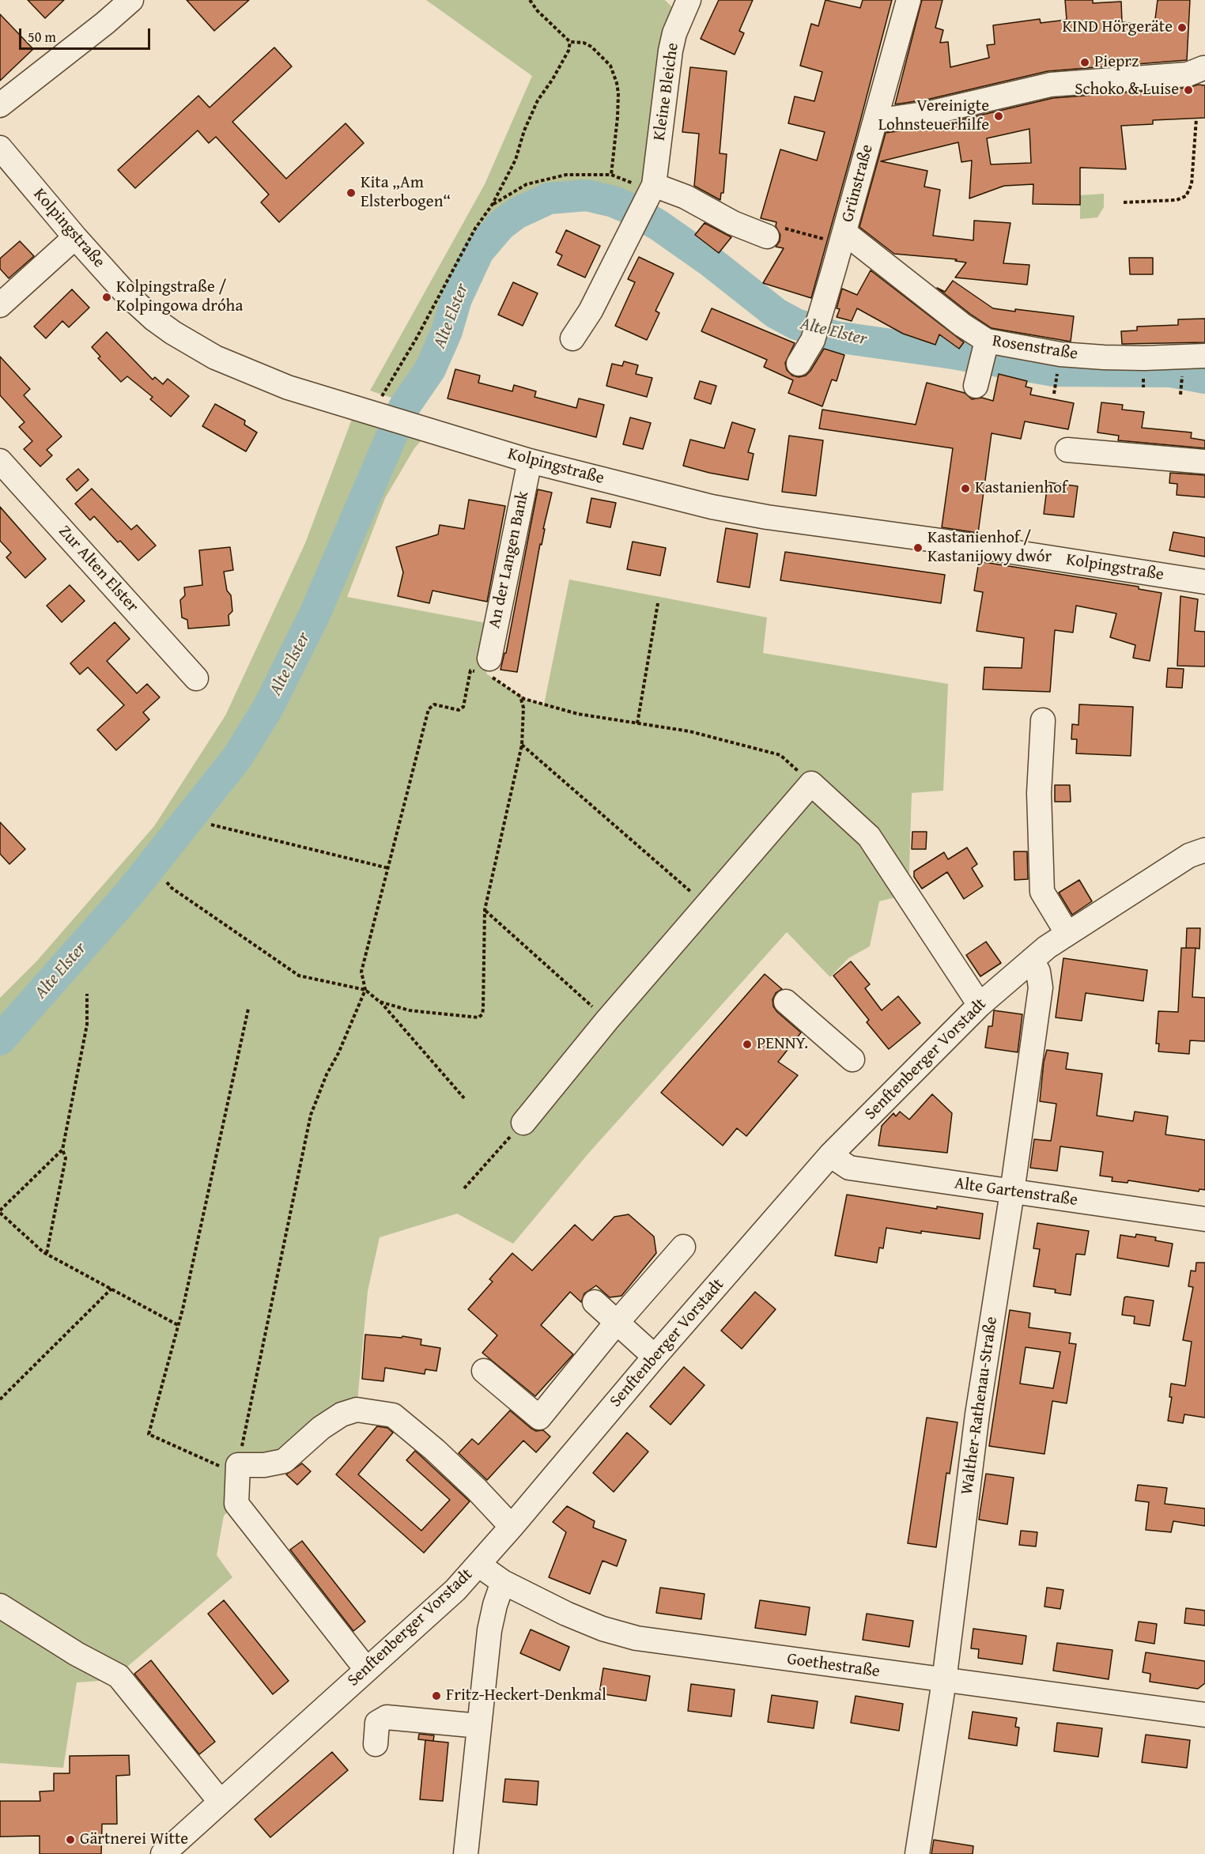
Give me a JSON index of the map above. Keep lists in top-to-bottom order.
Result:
{
  "streets": {
    "street": [
      "Kleine Bleiche",
      "Grünstraße",
      "Kolpingstraße",
      "Rosenstraße",
      "An der Langen Bank",
      "Zur Alten Elster",
      "Senftenberger Vorstadt",
      "Alte Gartenstraße",
      "Walther-Rathenau-Straße",
      "Goethestraße"
    ]
  },
  "crossings": [
    ["Grünstraße", "Rosenstraße"],
    ["Kolpingstraße", "An der Langen Bank"],
    ["Senftenberger Vorstadt", "Alte Gartenstraße"],
    ["Senftenberger Vorstadt", "Walther-Rathenau-Straße"],
    ["Senftenberger Vorstadt", "Goethestraße"],
    ["Alte Gartenstraße", "Walther-Rathenau-Straße"],
    ["Walther-Rathenau-Straße", "Goethestraße"]
  ],
  "water": ["Alte Elster"],
  "places": [
    "KIND Hörgeräte",
    "Pieprz",
    "Schoko & Luise",
    "Vereinigte Lohnsteuerhilfe",
    "Kita „Am Elsterbogen“",
    "Kolpingstraße / Kolpingowa dróha",
    "Kastanienhof",
    "Kastanienhof / Kastanijowy dwór",
    "PENNY.",
    "Fritz-Heckert-Denkmal",
    "Gärtnerei Witte"
  ],
  "scale_bar": "50 m"
}
